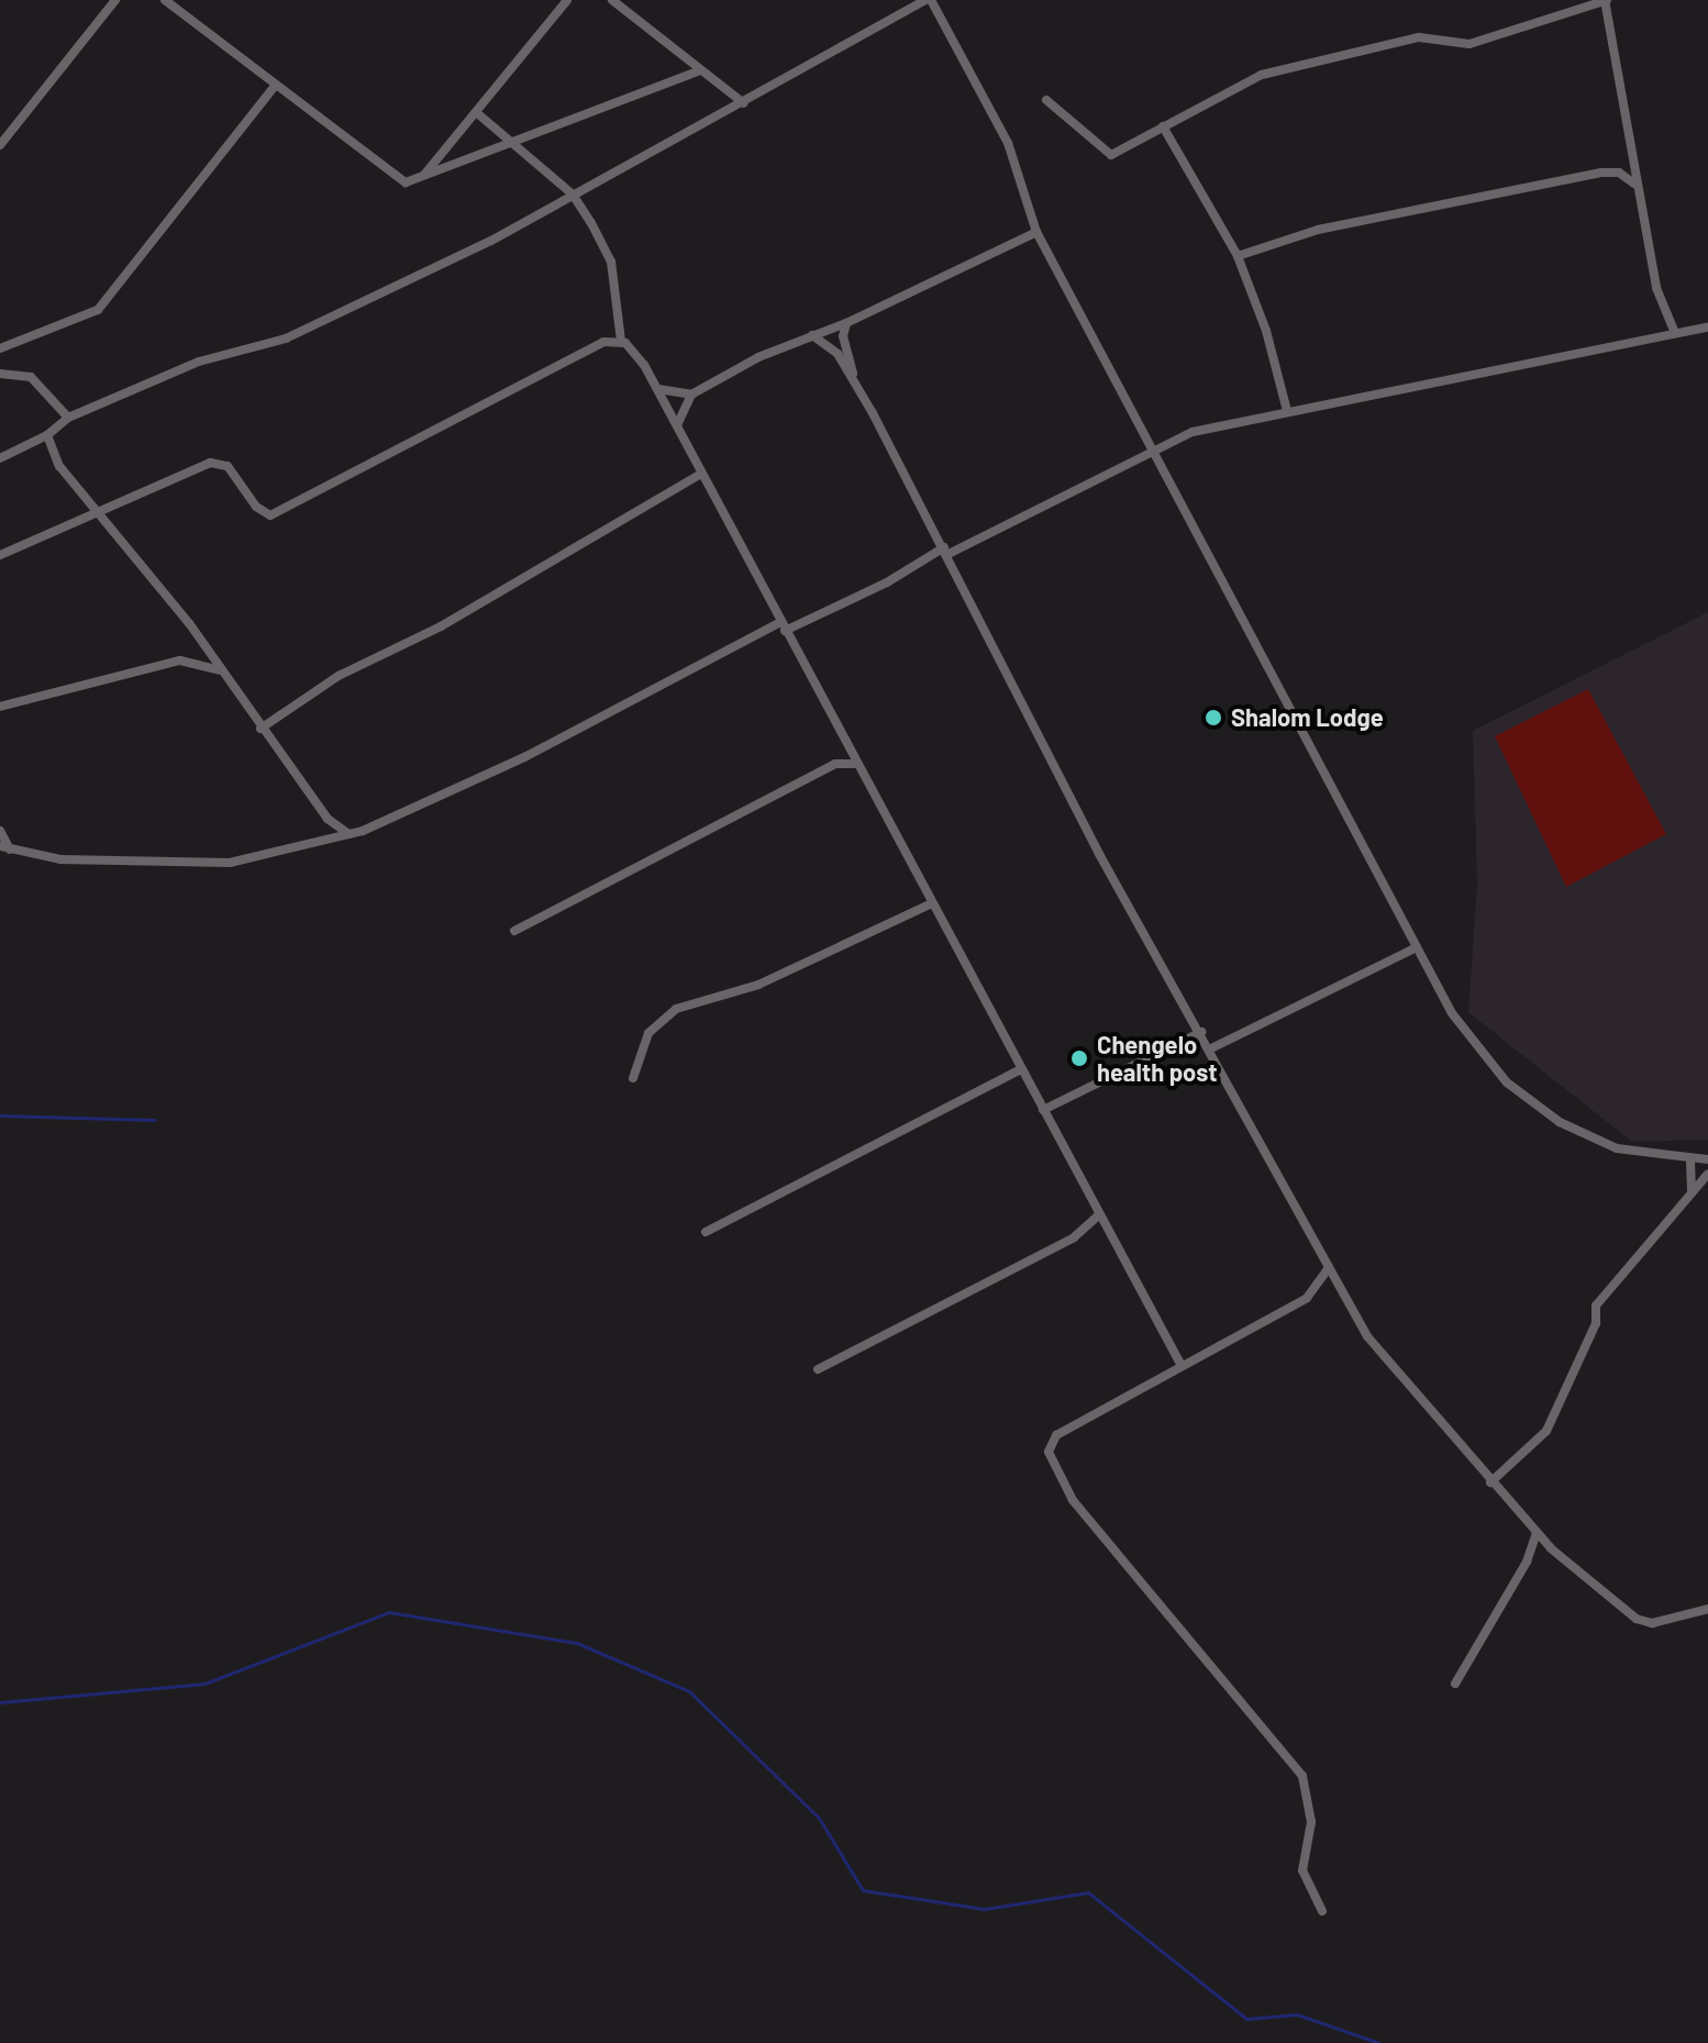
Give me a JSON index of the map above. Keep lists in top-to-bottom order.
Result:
{
  "places": ["Shalom Lodge", "Chengelo health post"]
}
